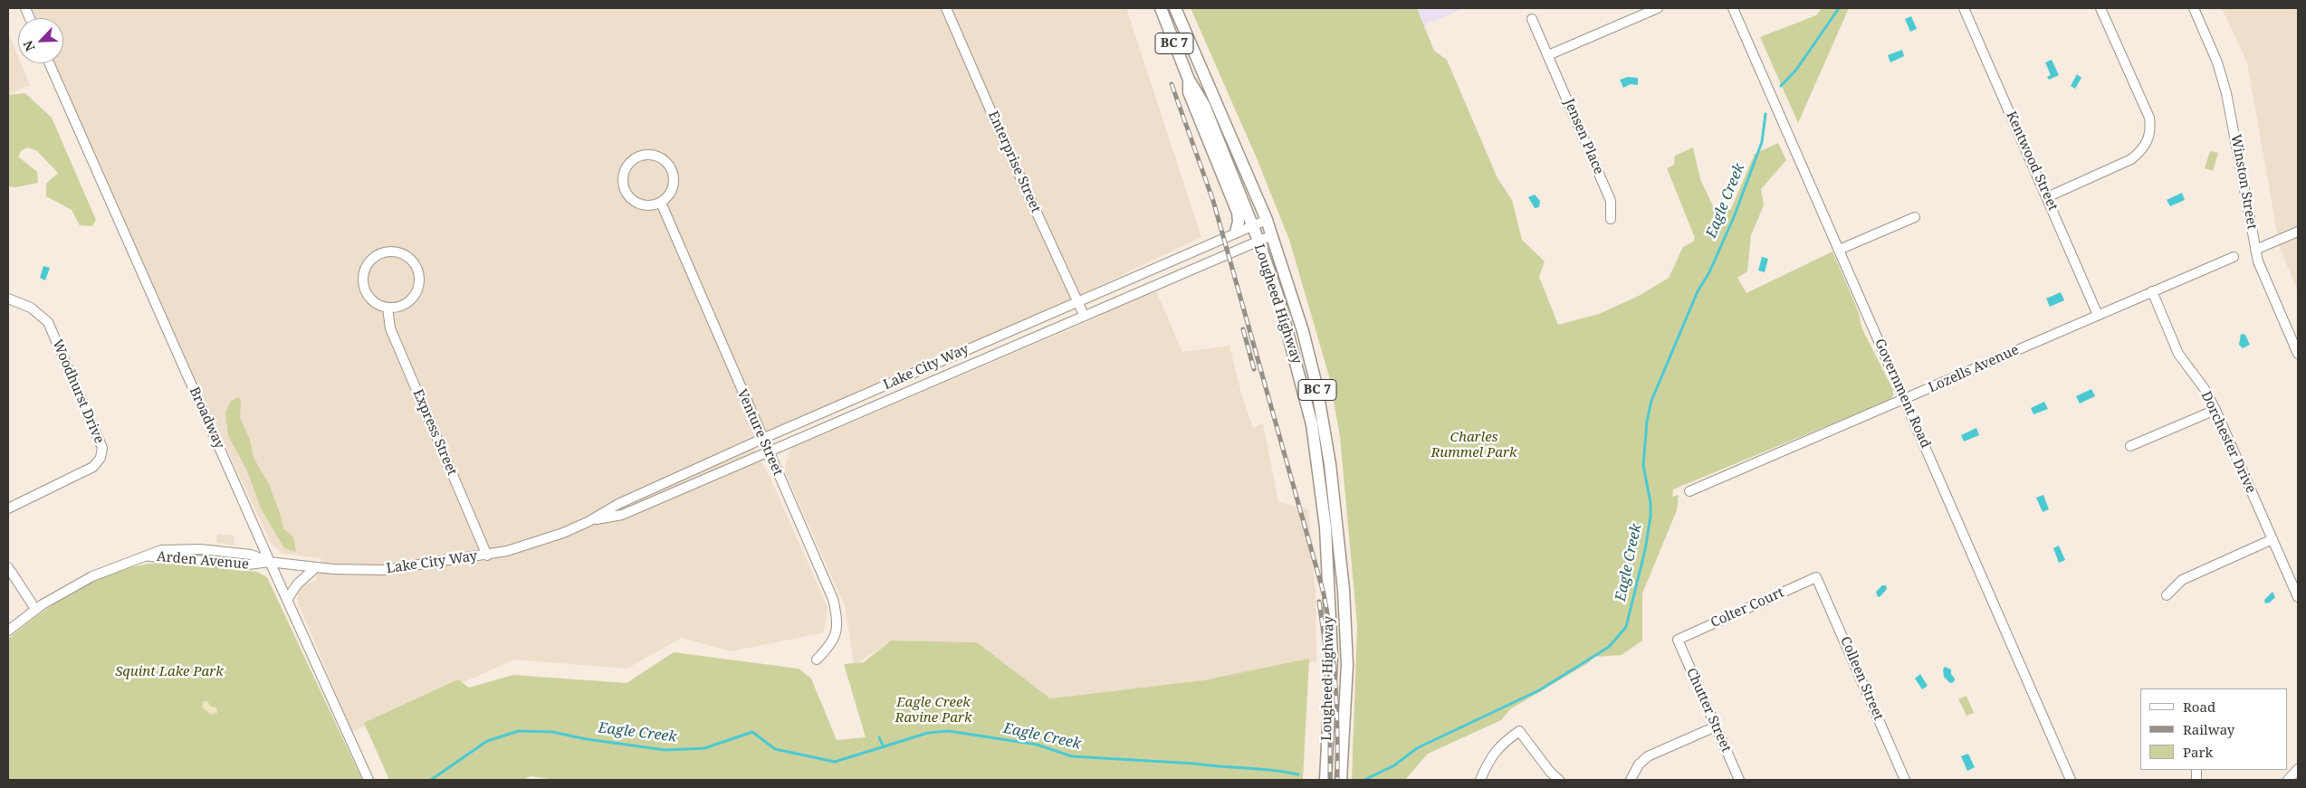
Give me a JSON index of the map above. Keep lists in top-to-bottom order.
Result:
{
  "streets": {
    "main road": ["BC 7", "Lougheed Highway"],
    "street": [
      "Jensen Place",
      "Kentwood Street",
      "Enterprise Street",
      "Winston Street",
      "Lake City Way",
      "Lozells Avenue",
      "Woodhurst Drive",
      "Government Road",
      "Broadway",
      "Express Street",
      "Venture Street",
      "Dorchester Drive",
      "Arden Avenue",
      "Colter Court",
      "Colleen Street",
      "Chutter Street"
    ]
  },
  "crossings": [
    ["Kentwood Street", "Lozells Avenue"],
    ["Enterprise Street", "Lake City Way"],
    ["Lougheed Highway", "Lake City Way"],
    ["Lake City Way", "Broadway"],
    ["Lake City Way", "Express Street"],
    ["Lake City Way", "Venture Street"],
    ["Lake City Way", "Arden Avenue"],
    ["Lozells Avenue", "Government Road"],
    ["Lozells Avenue", "Dorchester Drive"],
    ["Broadway", "Arden Avenue"],
    ["Colter Court", "Colleen Street"],
    ["Colter Court", "Chutter Street"]
  ],
  "water": ["Eagle Creek"],
  "parks": ["Charles Rummel Park", "Squint Lake Park", "Eagle Creek Ravine Park"],
  "legend": ["Road", "Railway", "Park"],
  "north": "bottom left"
}
